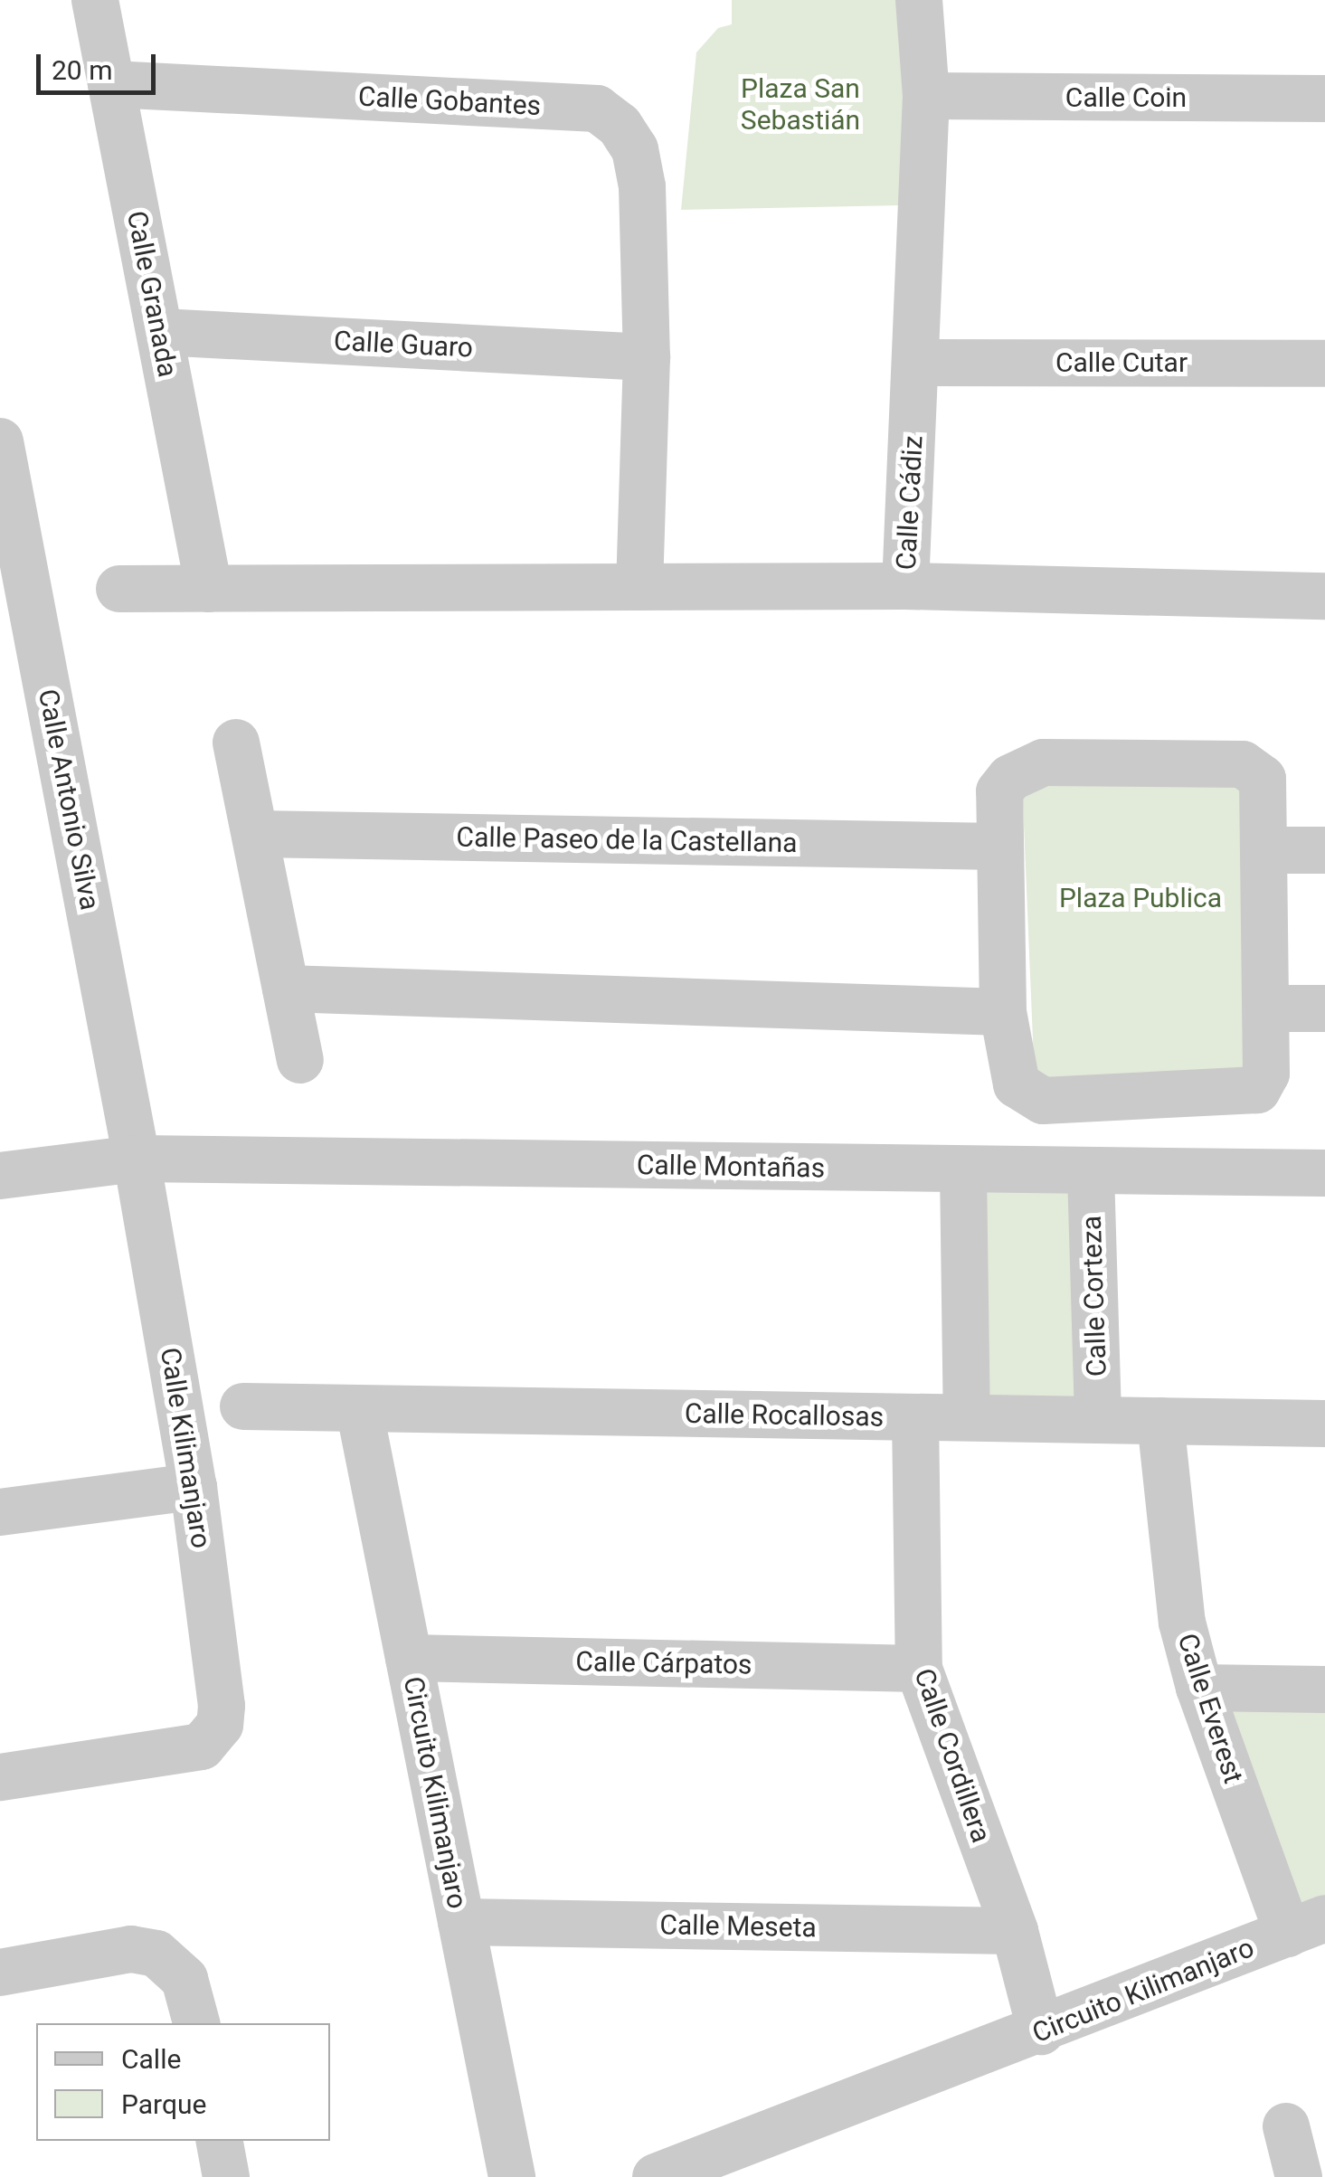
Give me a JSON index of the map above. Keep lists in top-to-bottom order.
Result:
{
  "streets": {
    "street": [
      "Calle Coin",
      "Calle Gobantes",
      "Calle Granada",
      "Calle Guaro",
      "Calle Cutar",
      "Calle Cádiz",
      "Calle Antonio Silva",
      "Calle Paseo de la Castellana",
      "Calle Montañas",
      "Calle Corteza",
      "Calle Rocallosas",
      "Calle Kilimanjaro",
      "Calle Cárpatos",
      "Calle Everest",
      "Calle Cordillera",
      "Circuito Kilimanjaro",
      "Calle Meseta"
    ]
  },
  "crossings": [
    ["Calle Coin", "Calle Cádiz"],
    ["Calle Gobantes", "Calle Granada"],
    ["Calle Gobantes", "Calle Guaro"],
    ["Calle Granada", "Calle Guaro"],
    ["Calle Cutar", "Calle Cádiz"],
    ["Calle Antonio Silva", "Calle Montañas"],
    ["Calle Antonio Silva", "Calle Kilimanjaro"],
    ["Calle Montañas", "Calle Corteza"],
    ["Calle Montañas", "Calle Kilimanjaro"],
    ["Calle Corteza", "Calle Rocallosas"],
    ["Calle Rocallosas", "Calle Everest"],
    ["Calle Rocallosas", "Calle Cordillera"],
    ["Calle Rocallosas", "Circuito Kilimanjaro"],
    ["Calle Cárpatos", "Calle Cordillera"],
    ["Calle Cárpatos", "Circuito Kilimanjaro"],
    ["Calle Everest", "Circuito Kilimanjaro"],
    ["Calle Cordillera", "Circuito Kilimanjaro"],
    ["Calle Cordillera", "Calle Meseta"],
    ["Circuito Kilimanjaro", "Calle Meseta"]
  ],
  "parks": ["Plaza San Sebastián", "Plaza Publica"],
  "legend": ["Calle", "Parque"],
  "scale_bar": "20 m"
}
